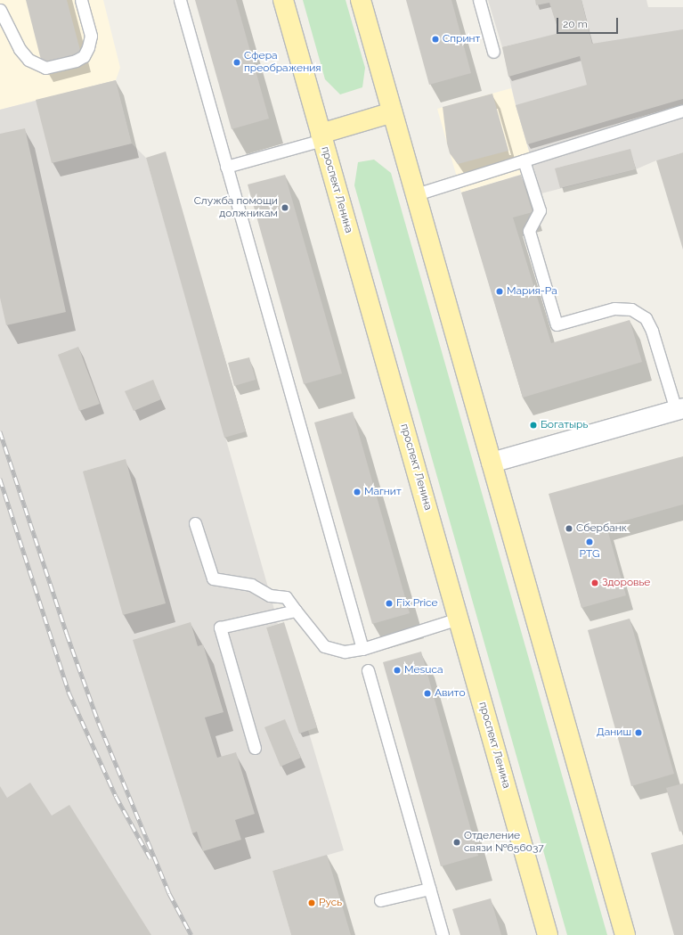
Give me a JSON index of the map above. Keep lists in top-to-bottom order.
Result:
{
  "streets": {
    "main road": ["проспект Ленина"]
  },
  "places": [
    "Спринт",
    "Сфера преображения",
    "Служба помощи должникам",
    "Мария-Ра",
    "Богатырь",
    "Магнит",
    "Сбербанк",
    "PTG",
    "Здоровье",
    "Fix Price",
    "Mesuca",
    "Авито",
    "Даниш",
    "Отделение связи №656037",
    "Русь"
  ],
  "scale_bar": "20 m"
}
